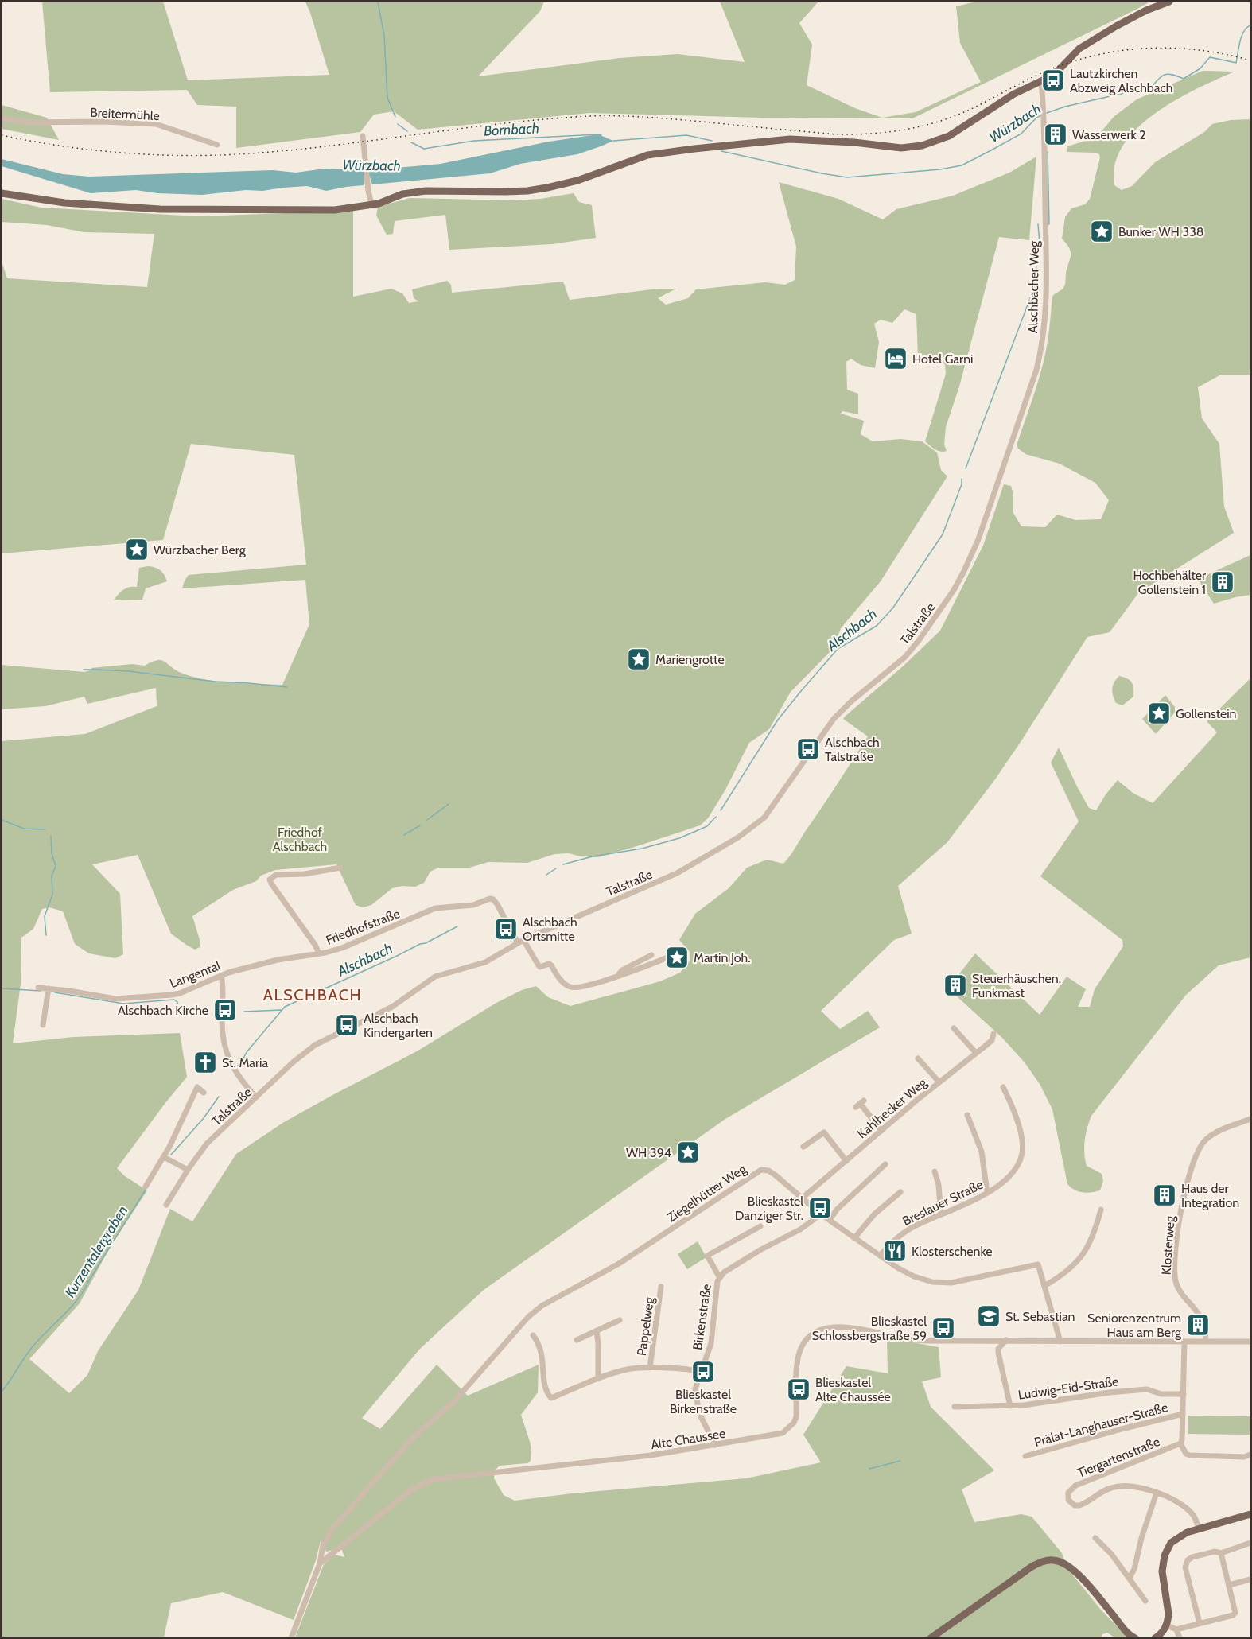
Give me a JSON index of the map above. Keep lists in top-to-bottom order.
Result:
{
  "streets": {
    "street": [
      "Breitermühle",
      "Alschbacher Weg",
      "Talstraße",
      "Friedhofstraße",
      "Langental",
      "Kahlhecker Weg",
      "Ziegelhütter Weg",
      "Breslauer Straße",
      "Klosterweg",
      "Birkenstraße",
      "Pappelweg",
      "Ludwig-Eid-Straße",
      "Prälat-Langhauser-Straße",
      "Alte Chaussee",
      "Tiergartenstraße"
    ]
  },
  "crossings": [
    ["Alschbacher Weg", "Talstraße"],
    ["Talstraße", "Friedhofstraße"],
    ["Friedhofstraße", "Langental"],
    ["Kahlhecker Weg", "Ziegelhütter Weg"],
    ["Ziegelhütter Weg", "Breslauer Straße"],
    ["Ziegelhütter Weg", "Birkenstraße"],
    ["Ziegelhütter Weg", "Alte Chaussee"],
    ["Birkenstraße", "Alte Chaussee"],
    ["Ludwig-Eid-Straße", "Tiergartenstraße"],
    ["Prälat-Langhauser-Straße", "Tiergartenstraße"]
  ],
  "districts": ["ALSCHBACH"],
  "water": [
    "Würzbach",
    "Bornbach",
    "Alschbach",
    "Kurzentalergraben"
  ],
  "parks": ["Friedhof Alschbach"],
  "places": {
    "bus stop": [
      "Lautzkirchen Abzweig Alschbach",
      "Alschbach Talstraße",
      "Alschbach Ortsmitte",
      "Alschbach Kirche",
      "Alschbach Kindergarten",
      "Blieskastel Danziger Str.",
      "Blieskastel Schlossbergstraße 59",
      "Blieskastel Birkenstraße",
      "Blieskastel Alte Chaussée"
    ],
    "building": [
      "Wasserwerk 2",
      "Hochbehälter Gollenstein 1",
      "Steuerhäuschen. Funkmast",
      "Haus der Integration",
      "Seniorenzentrum Haus am Berg"
    ],
    "place": [
      "Bunker WH 338",
      "Würzbacher Berg",
      "Mariengrotte",
      "Gollenstein",
      "Martin Joh.",
      "WH 394"
    ],
    "hotel": ["Hotel Garni"],
    "church": ["St. Maria"],
    "restaurant": ["Klosterschenke"],
    "school or university": ["St. Sebastian"]
  }
}
